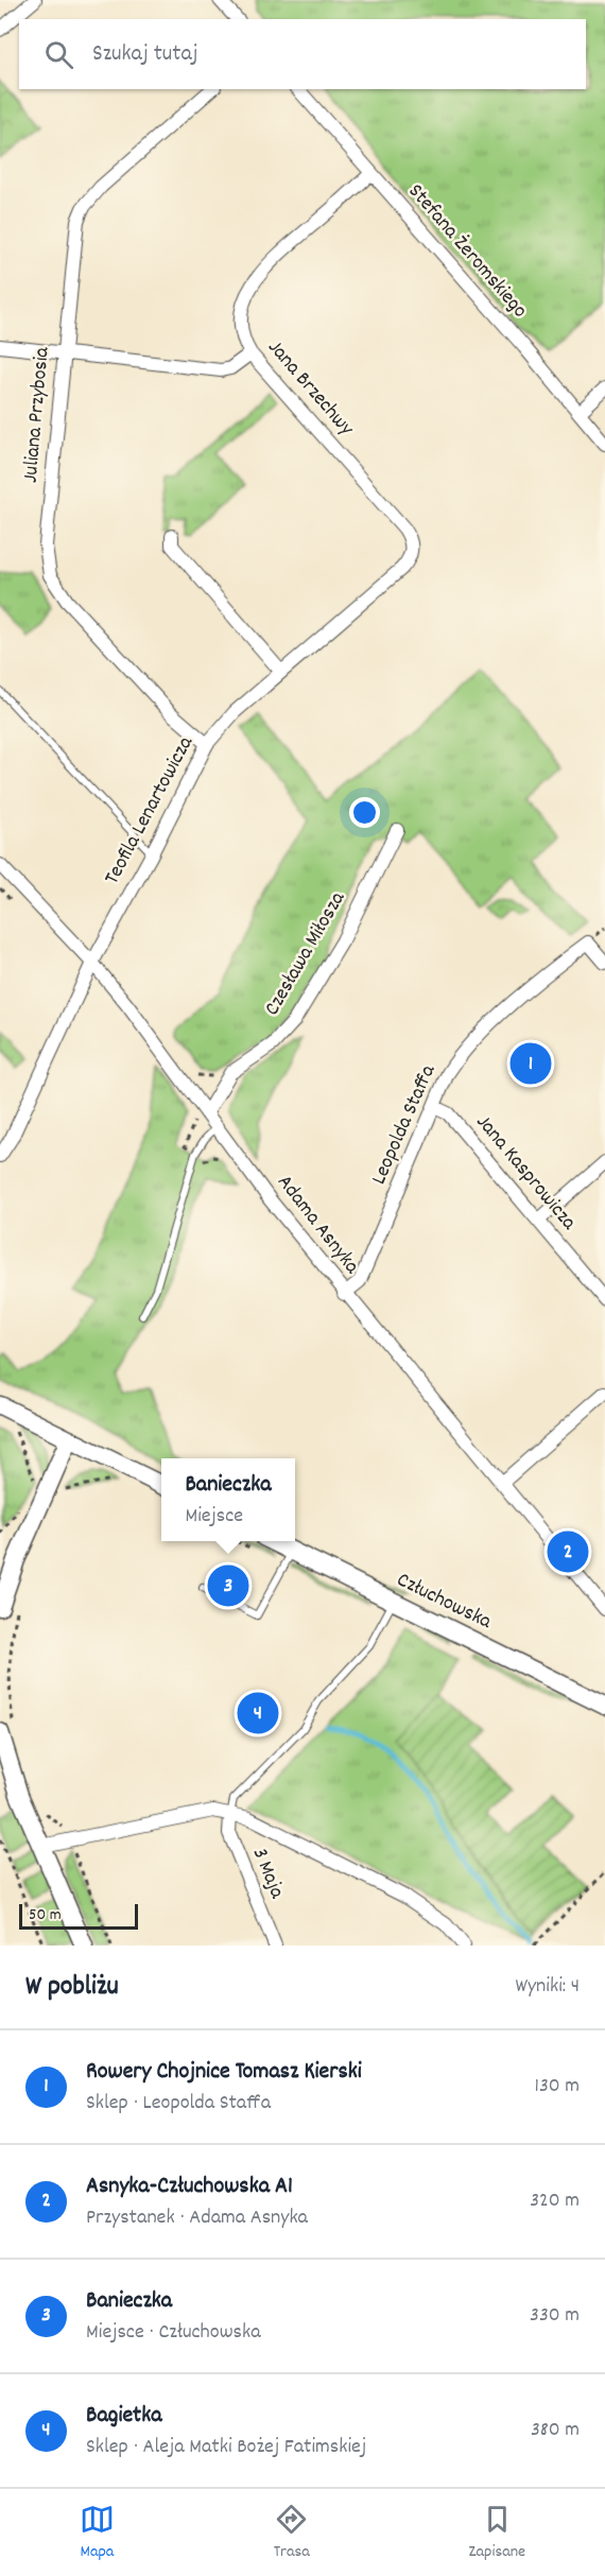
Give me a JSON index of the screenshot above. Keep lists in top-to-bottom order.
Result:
{
  "streets": {
    "main road": ["Człuchowska"],
    "street": [
      "Stefana Żeromskiego",
      "Jana Brzechwy",
      "Juliana Przybosia",
      "Teofila Lenartowicza",
      "Czesława Miłosza",
      "Leopolda Staffa",
      "Jana Kasprowicza",
      "Adama Asnyka",
      "3 Maja"
    ]
  },
  "crossings": [
    ["Stefana Żeromskiego", "Jana Brzechwy"],
    ["Jana Brzechwy", "Teofila Lenartowicza"],
    ["Juliana Przybosia", "Teofila Lenartowicza"],
    ["Teofila Lenartowicza", "Adama Asnyka"],
    ["Czesława Miłosza", "Adama Asnyka"],
    ["Leopolda Staffa", "Jana Kasprowicza"],
    ["Leopolda Staffa", "Adama Asnyka"]
  ],
  "scale_bar": "50 m",
  "page": {
    "search": "Szukaj tutaj",
    "pins": [
      "1",
      "2",
      "3",
      "4"
    ],
    "popup": ["Banieczka", "Miejsce"],
    "scale": "50 m",
    "heading": ["W pobliżu", "Wyniki: 4"],
    "list": [
      {
        "mark": "1",
        "name": "Rowery Chojnice Tomasz Kierski",
        "note": "Sklep · Leopolda Staffa",
        "value": "130 m"
      },
      {
        "mark": "2",
        "name": "Asnyka-Człuchowska A1",
        "note": "Przystanek · Adama Asnyka",
        "value": "320 m"
      },
      {
        "mark": "3",
        "name": "Banieczka",
        "note": "Miejsce · Człuchowska",
        "value": "330 m"
      },
      {
        "mark": "4",
        "name": "Bagietka",
        "note": "Sklep · Aleja Matki Bożej Fatimskiej",
        "value": "380 m"
      }
    ],
    "nav": ["Mapa", "Trasa", "Zapisane"]
  }
}
